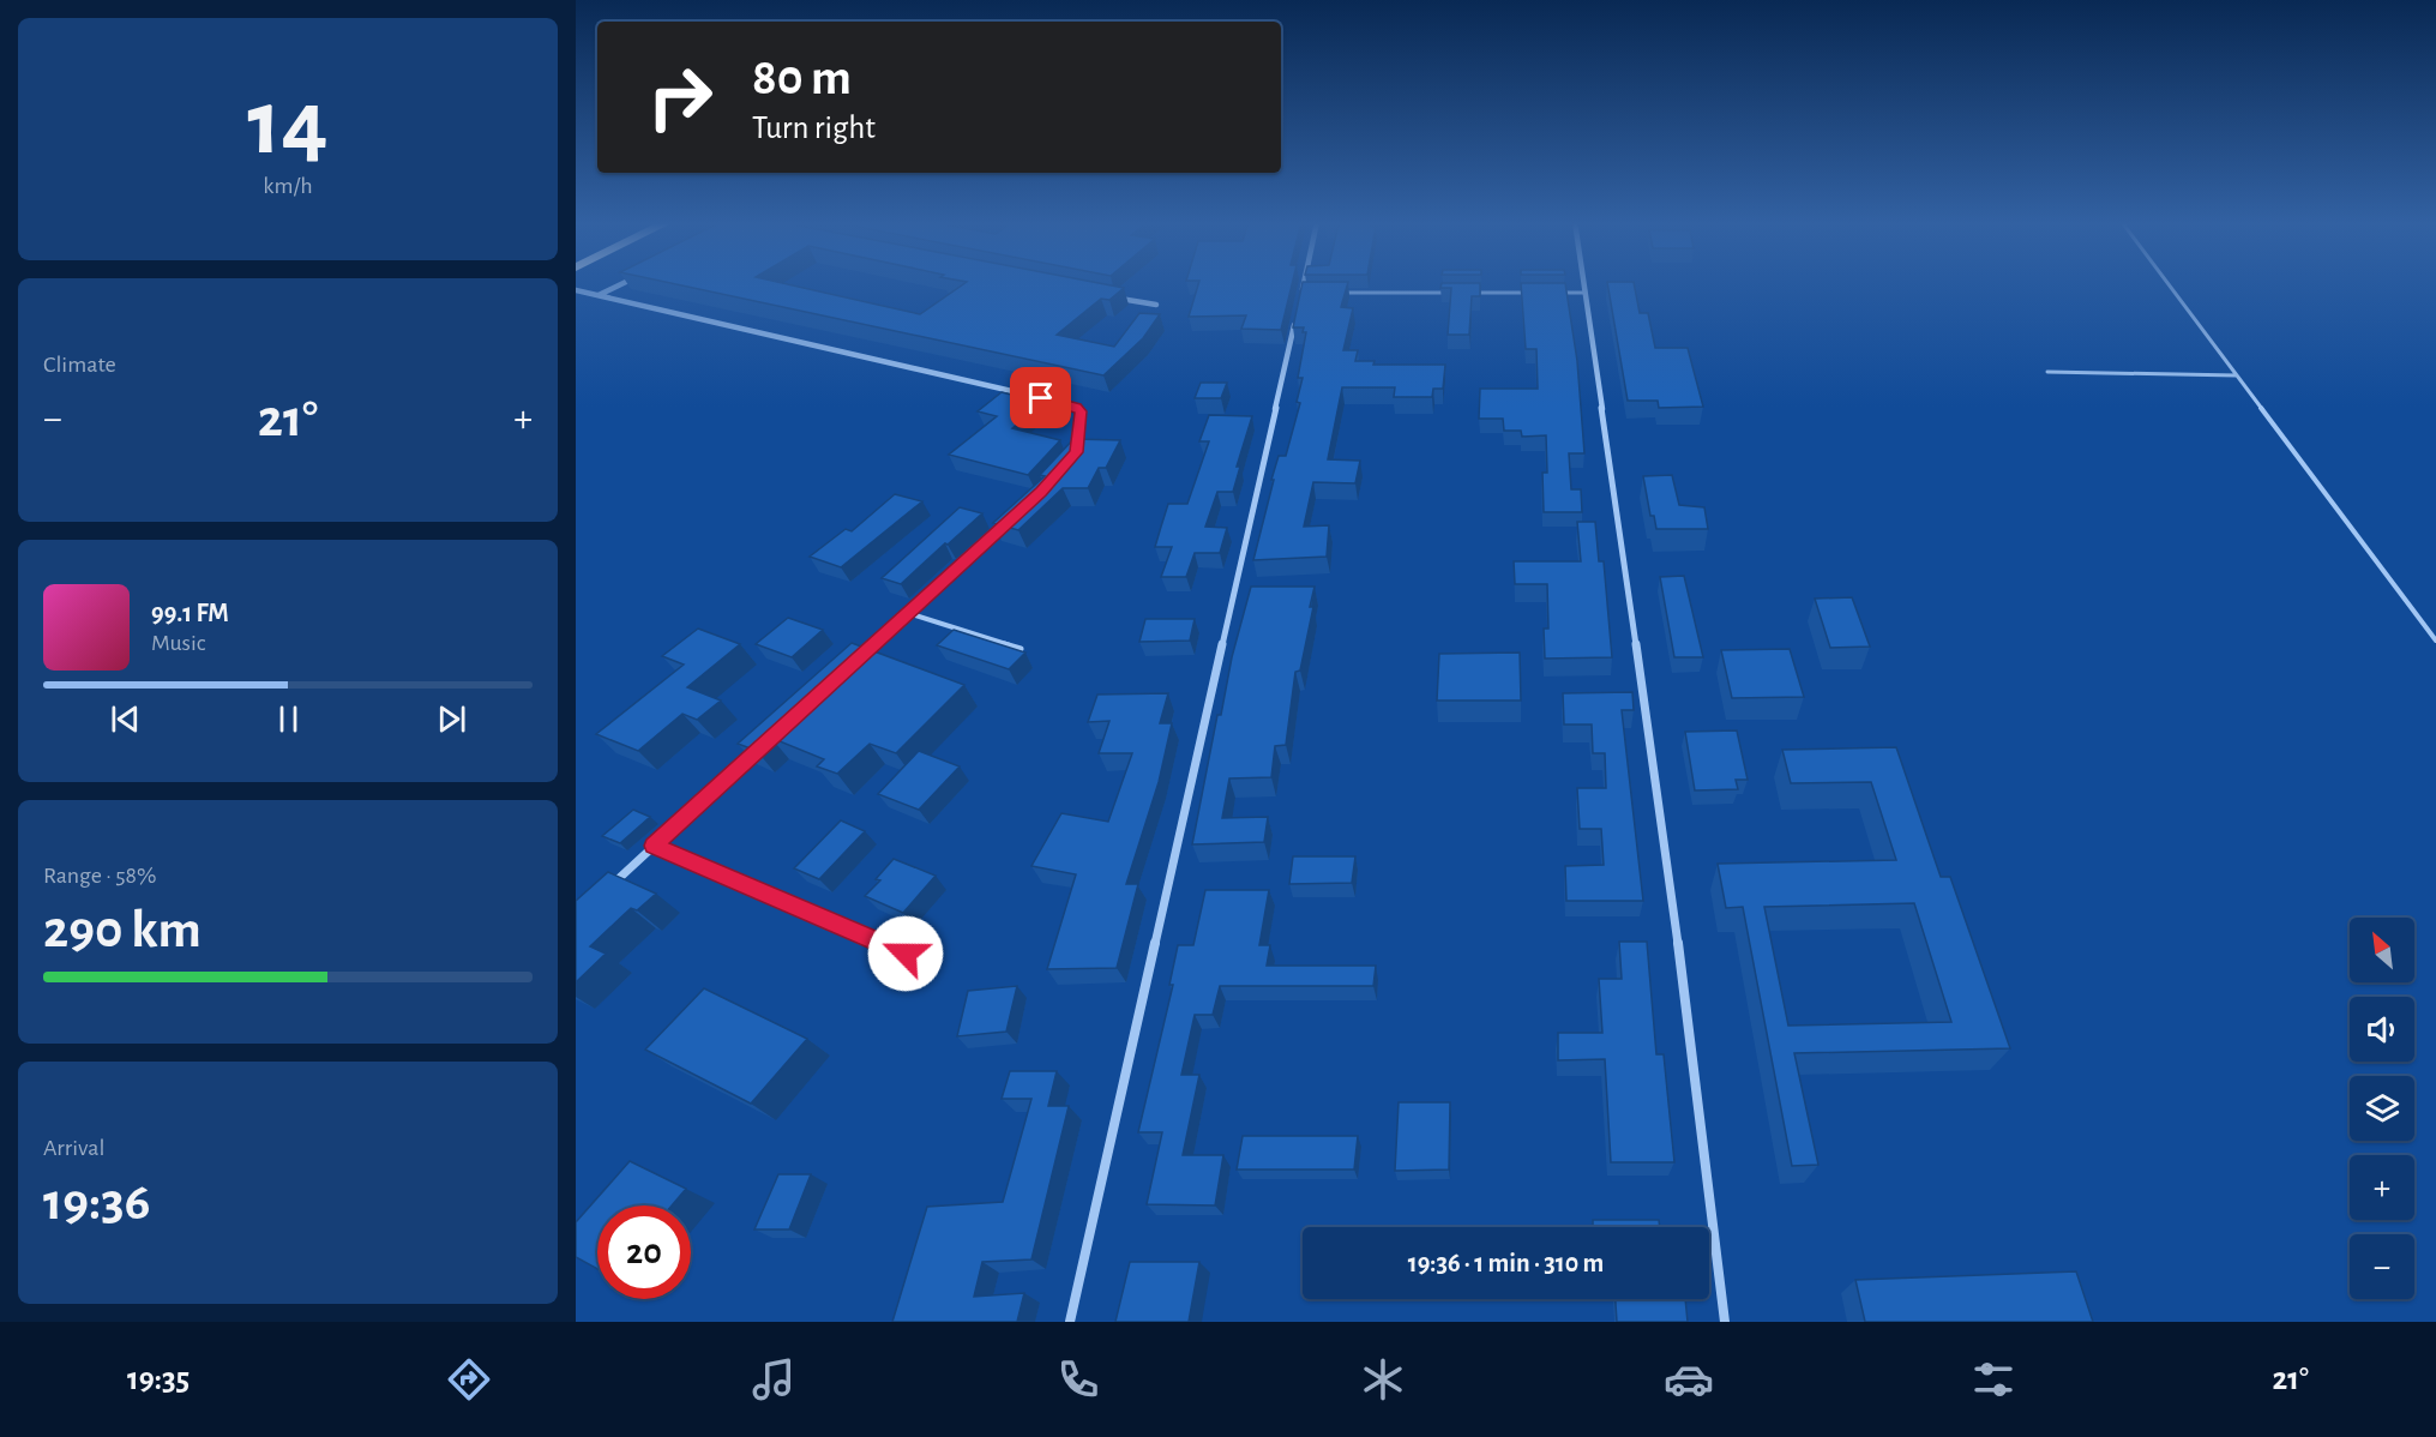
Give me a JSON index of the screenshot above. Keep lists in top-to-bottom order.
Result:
{
  "north": "top left",
  "page": {
    "tile": [
      ["14", "km/h"],
      "Climate",
      ["Range · 58%", "290 km"],
      ["Arrival", "19:36"]
    ],
    "turn": ["80 m", "Turn right"],
    "heat": ["−", "21°", "+"],
    "song": ["99.1 FM", "Music"],
    "map_buttons": ["+", "−"],
    "limit": "20",
    "trip": "19:36 · 1 min · 310 m",
    "tabs": ["19:35", "21°"]
  }
}
